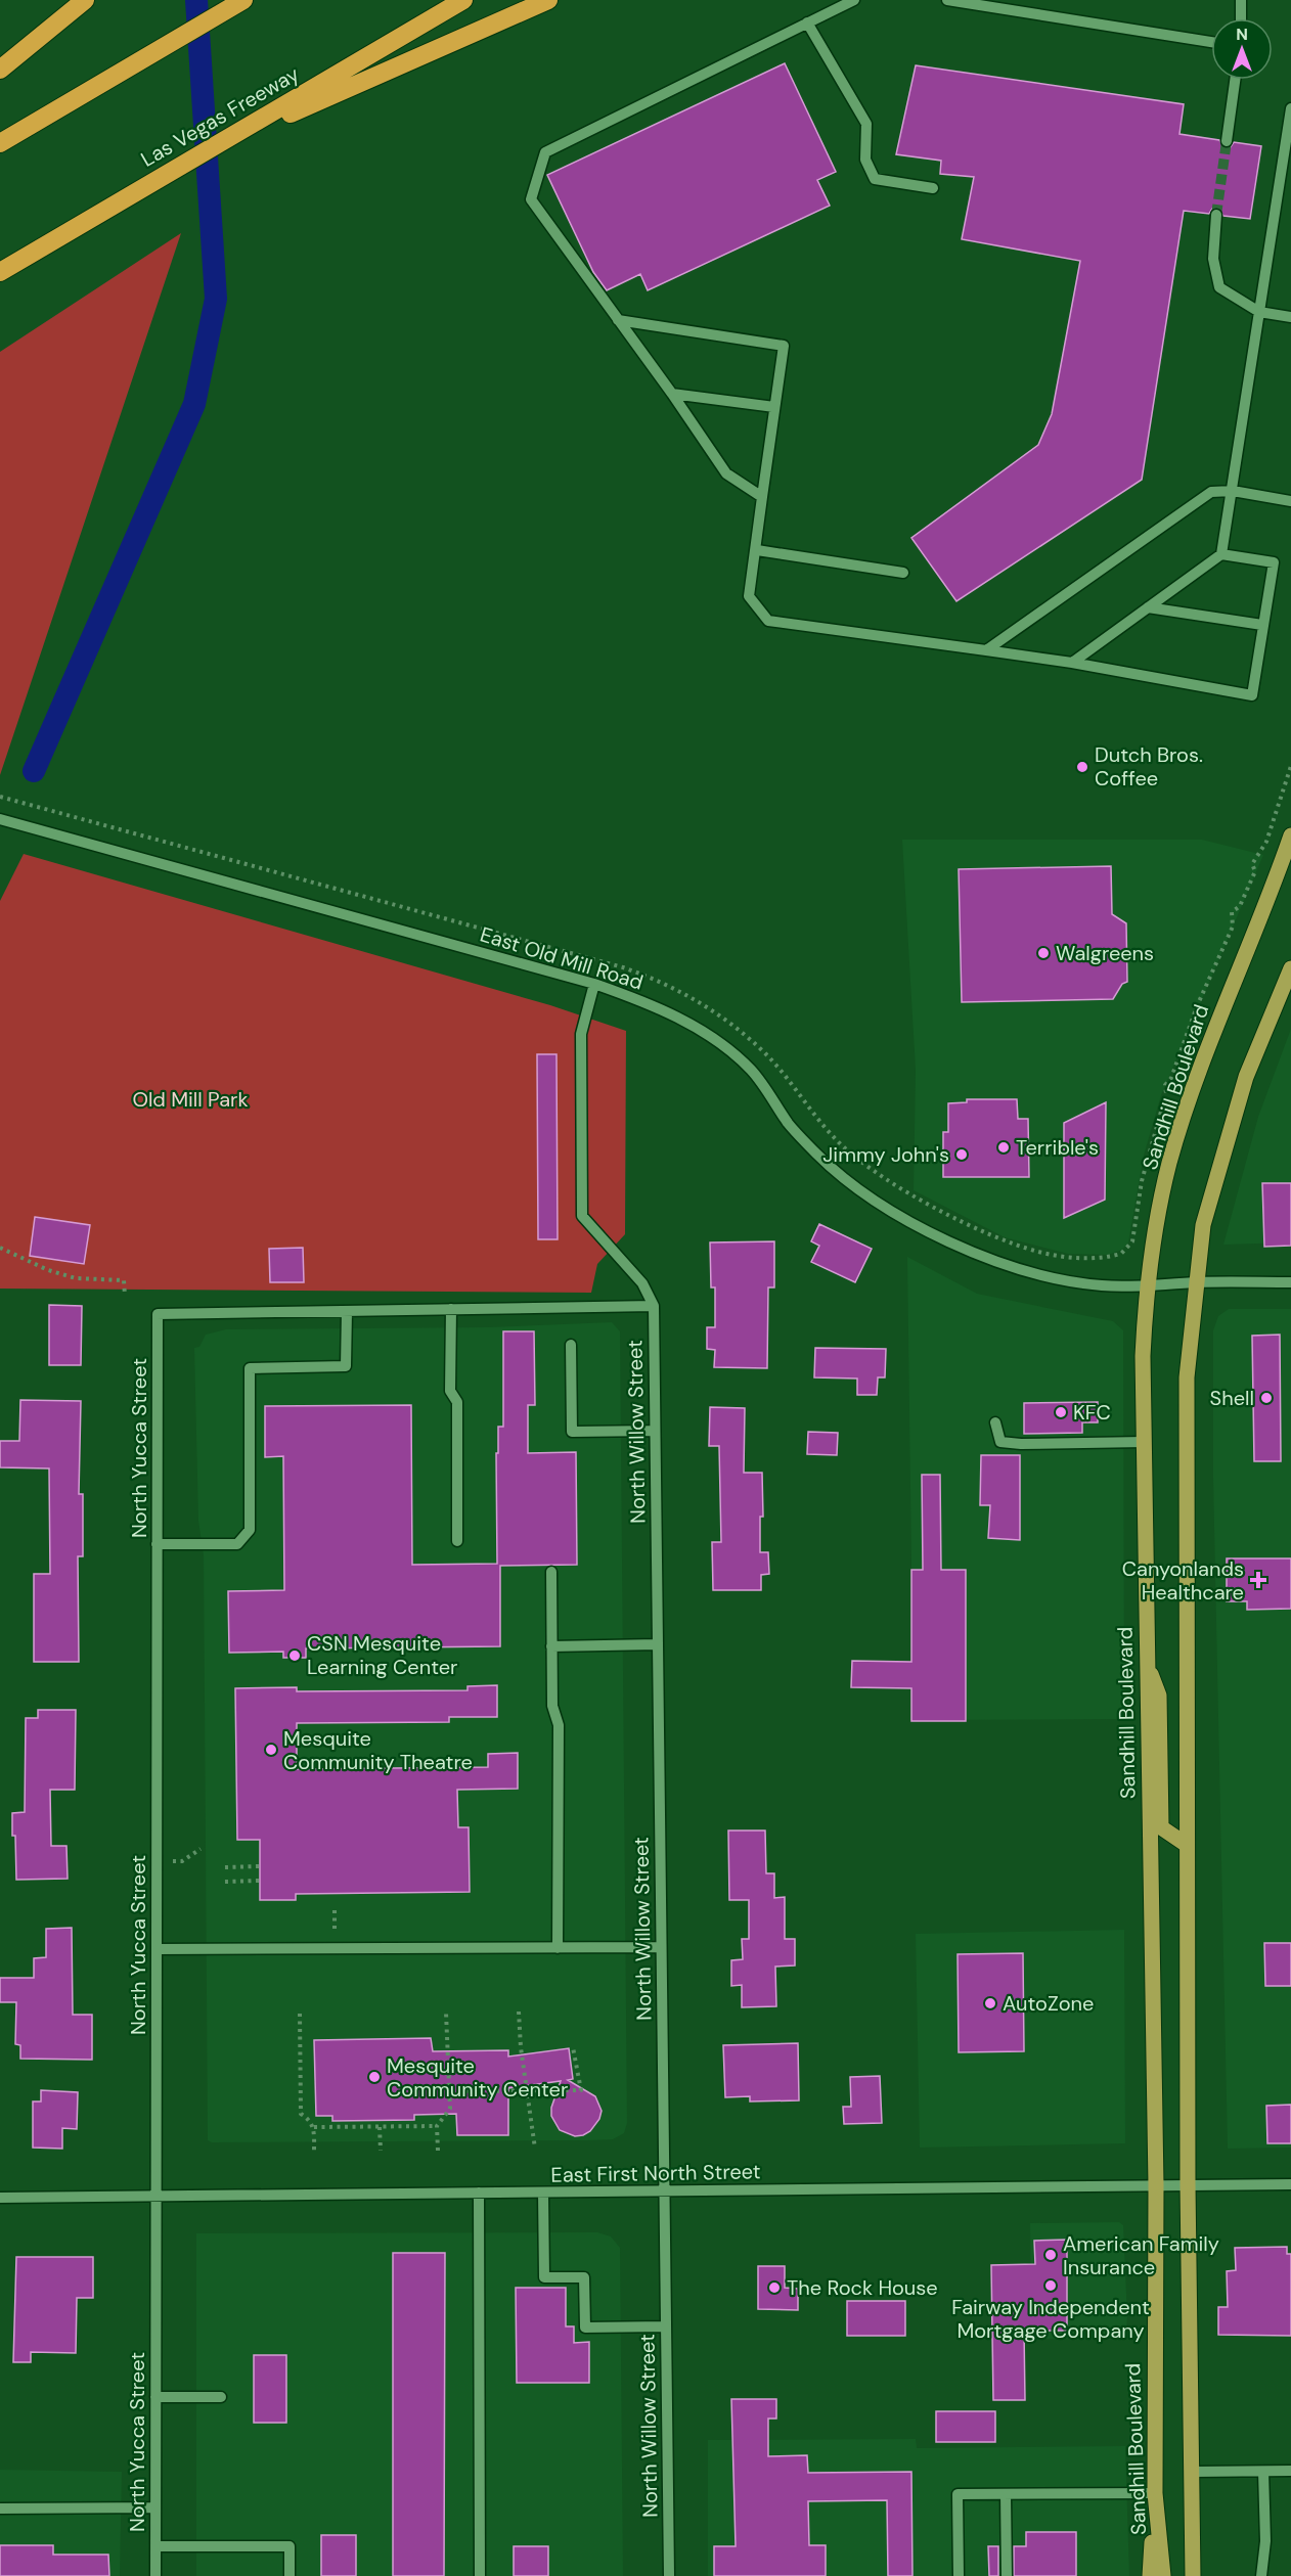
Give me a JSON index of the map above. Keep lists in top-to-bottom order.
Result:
{
  "streets": {
    "highway": ["Las Vegas Freeway"],
    "main road": ["Sandhill Boulevard"],
    "street": [
      "East Old Mill Road",
      "North Willow Street",
      "North Yucca Street",
      "East First North Street"
    ]
  },
  "crossings": [
    ["East Old Mill Road", "Sandhill Boulevard"],
    ["East Old Mill Road", "North Willow Street"],
    ["Sandhill Boulevard", "East First North Street"],
    ["North Willow Street", "East First North Street"],
    ["North Yucca Street", "East First North Street"]
  ],
  "parks": ["Old Mill Park"],
  "places": {
    "other": [
      "Dutch Bros. Coffee",
      "Walgreens",
      "Terrible's",
      "Jimmy John's",
      "Shell",
      "KFC",
      "CSN Mesquite Learning Center",
      "Mesquite Community Theatre",
      "AutoZone",
      "Mesquite Community Center",
      "American Family Insurance",
      "Fairway Independent Mortgage Company",
      "The Rock House"
    ],
    "health": ["Canyonlands Healthcare"]
  },
  "north": "top"
}
